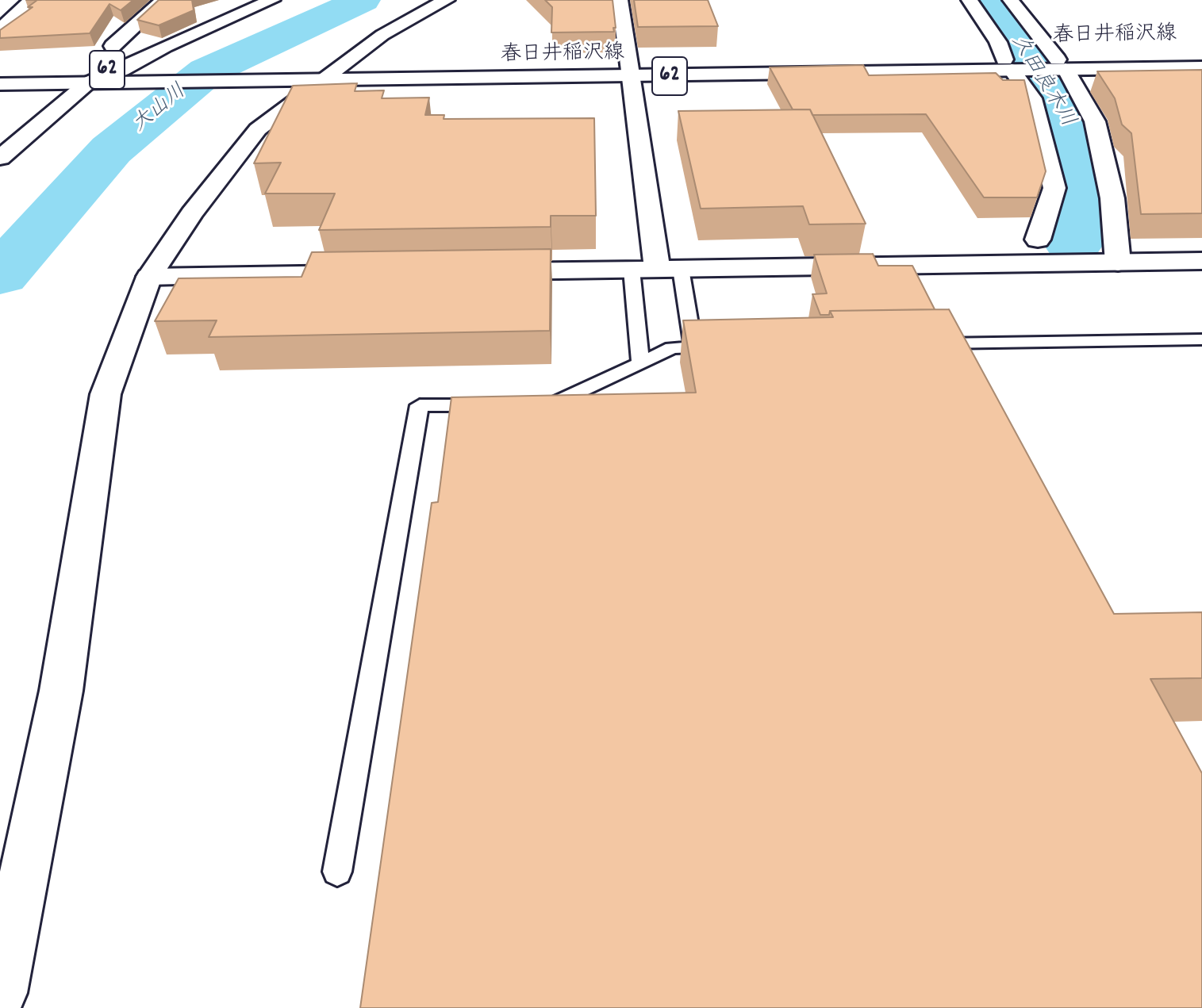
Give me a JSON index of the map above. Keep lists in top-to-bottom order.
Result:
{
  "streets": {
    "street": ["春日井稲沢線", "62"]
  },
  "water": ["久田良木川", "大山川"]
}
